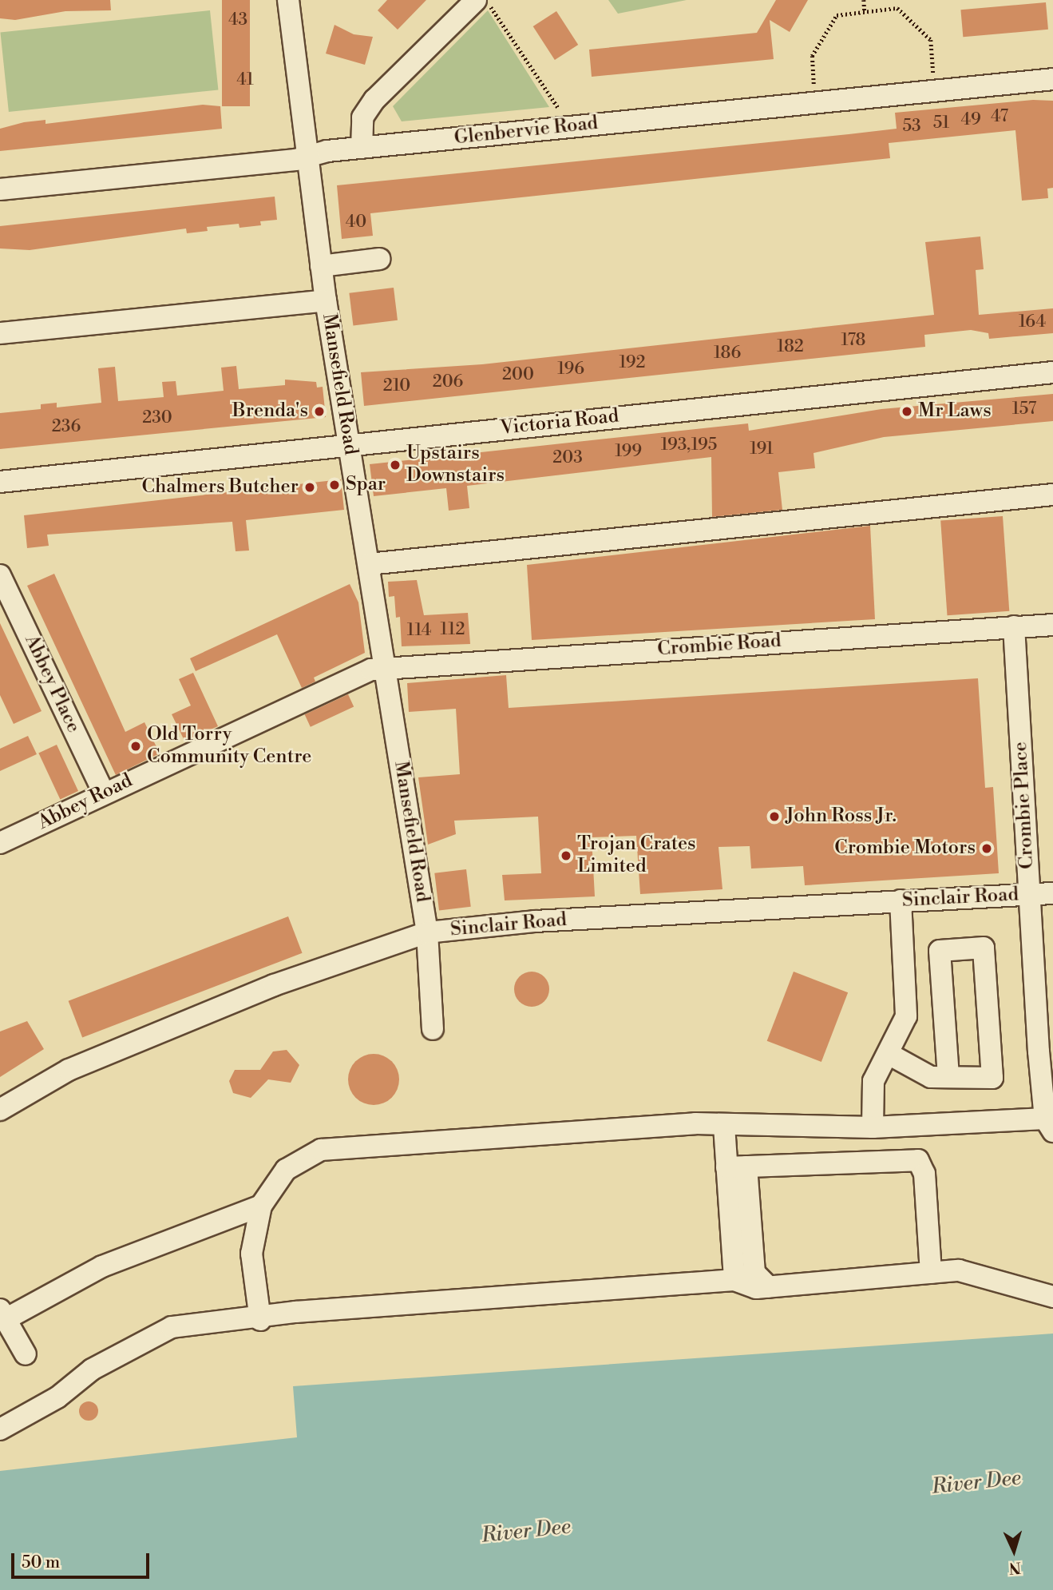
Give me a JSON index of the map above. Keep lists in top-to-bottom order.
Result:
{
  "streets": {
    "street": [
      "Glenbervie Road",
      "Mansefield Road",
      "Victoria Road",
      "Crombie Road",
      "Abbey Place",
      "Abbey Road",
      "Crombie Place",
      "Sinclair Road"
    ]
  },
  "crossings": [
    ["Glenbervie Road", "Mansefield Road"],
    ["Mansefield Road", "Victoria Road"],
    ["Mansefield Road", "Crombie Road"],
    ["Mansefield Road", "Abbey Road"],
    ["Mansefield Road", "Sinclair Road"],
    ["Crombie Road", "Abbey Road"],
    ["Crombie Road", "Crombie Place"],
    ["Abbey Place", "Abbey Road"],
    ["Crombie Place", "Sinclair Road"]
  ],
  "water": ["River Dee"],
  "places": [
    "Brenda's",
    "Mr Laws",
    "Upstairs Downstairs",
    "Spar",
    "Chalmers Butcher",
    "Old Torry Community Centre",
    "John Ross Jr.",
    "Crombie Motors",
    "Trojan Crates Limited"
  ],
  "house_numbers": [
    "43",
    "41",
    "47",
    "49",
    "51",
    "53",
    "40",
    "164",
    "178",
    "182",
    "186",
    "192",
    "196",
    "200",
    "206",
    "210",
    "157",
    "230",
    "236",
    "193,195",
    "191",
    "199",
    "203",
    "112",
    "114"
  ],
  "scale_bar": "50 m",
  "north": "bottom"
}
